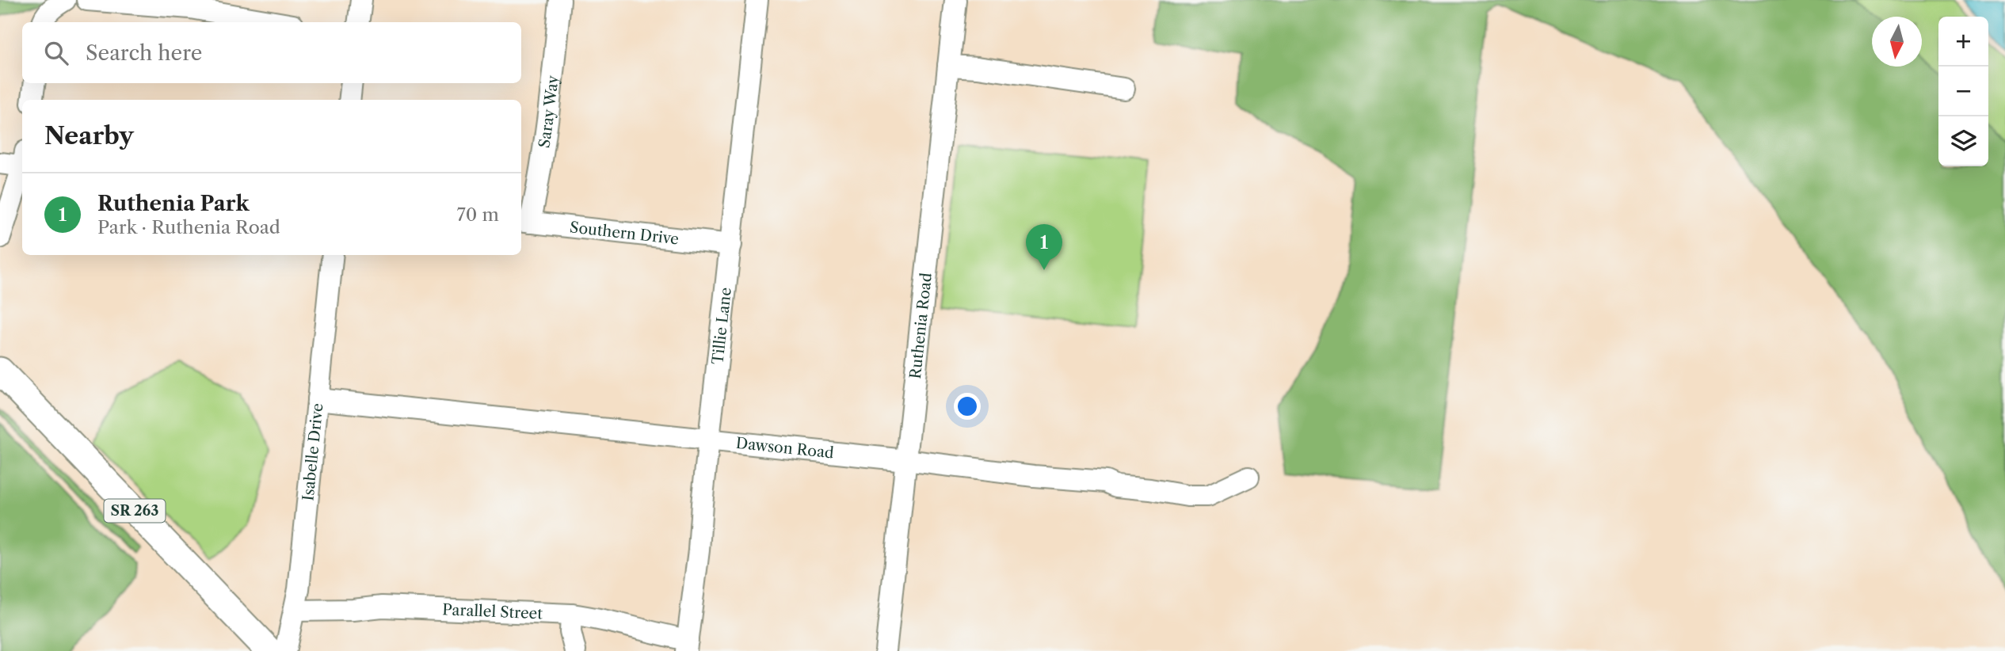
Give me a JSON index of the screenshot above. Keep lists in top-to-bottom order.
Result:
{
  "streets": {
    "main road": ["SR 263"],
    "street": [
      "Saray Way",
      "Southern Drive",
      "Tillie Lane",
      "Ruthenia Road",
      "Dawson Road",
      "Isabelle Drive",
      "Parallel Street"
    ]
  },
  "crossings": [
    ["Saray Way", "Southern Drive"],
    ["Southern Drive", "Tillie Lane"],
    ["Tillie Lane", "Dawson Road"],
    ["Tillie Lane", "Parallel Street"],
    ["Ruthenia Road", "Dawson Road"],
    ["Dawson Road", "Isabelle Drive"],
    ["Isabelle Drive", "Parallel Street"]
  ],
  "north": "bottom",
  "page": {
    "map_buttons": ["+", "−"],
    "search": "Search here",
    "heading": "Nearby",
    "list": [
      {
        "mark": "1",
        "name": "Ruthenia Park",
        "note": "Park · Ruthenia Road",
        "value": "70 m"
      }
    ],
    "pins": "1"
  }
}
